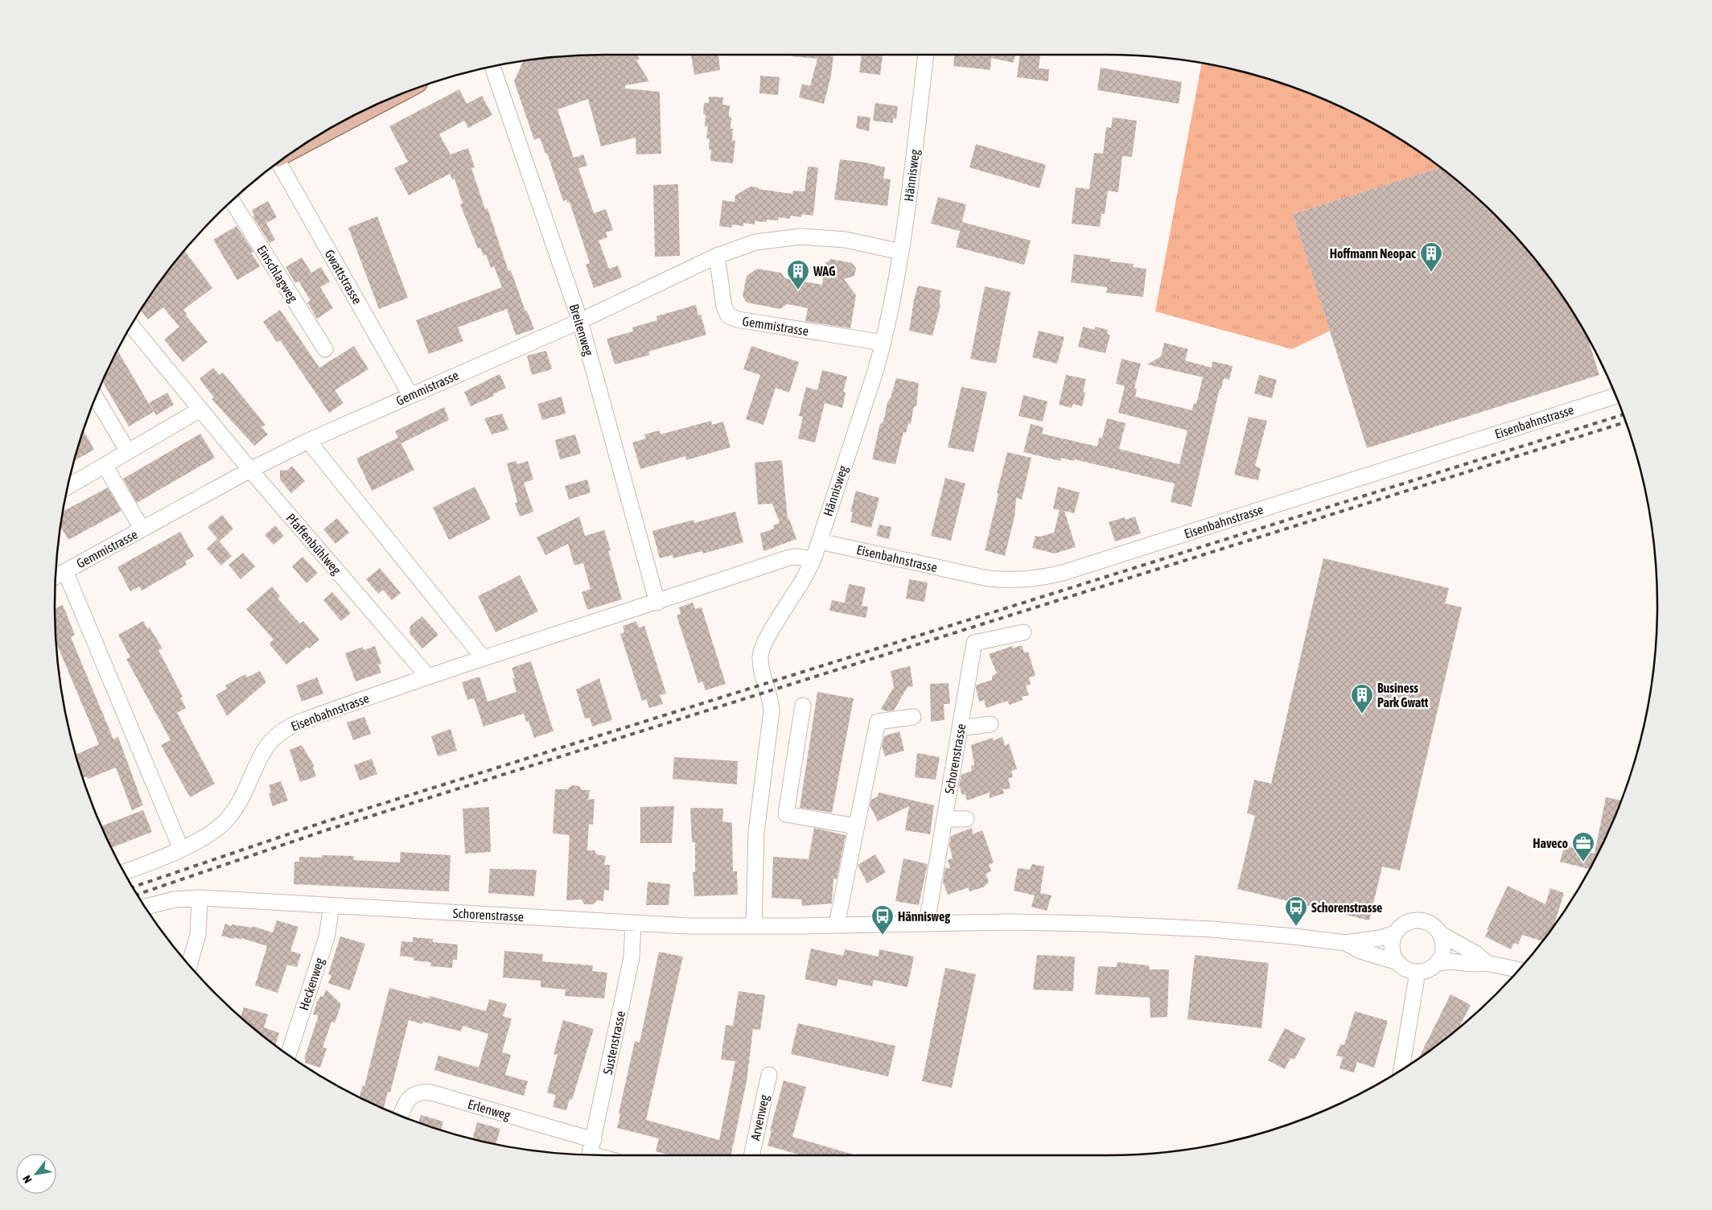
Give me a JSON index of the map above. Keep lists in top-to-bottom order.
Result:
{
  "streets": {
    "street": [
      "Hännisweg",
      "Einschlagweg",
      "Gwattstrasse",
      "Gemmistrasse",
      "Breitenweg",
      "Eisenbahnstrasse",
      "Pfaffenbühlweg",
      "Schorenstrasse",
      "Heckenweg",
      "Sustenstrasse",
      "Erlenweg",
      "Arvenweg"
    ]
  },
  "crossings": [
    ["Hännisweg", "Gemmistrasse"],
    ["Hännisweg", "Eisenbahnstrasse"],
    ["Hännisweg", "Schorenstrasse"],
    ["Gwattstrasse", "Gemmistrasse"],
    ["Gemmistrasse", "Breitenweg"],
    ["Gemmistrasse", "Pfaffenbühlweg"],
    ["Breitenweg", "Eisenbahnstrasse"],
    ["Eisenbahnstrasse", "Pfaffenbühlweg"],
    ["Schorenstrasse", "Heckenweg"],
    ["Schorenstrasse", "Sustenstrasse"],
    ["Sustenstrasse", "Erlenweg"]
  ],
  "places": {
    "building": ["Hoffmann Neopac", "WAG", "Business Park Gwatt"],
    "office": ["Haveco"],
    "bus stop": ["Schorenstrasse", "Hännisweg"]
  },
  "north": "bottom left"
}
